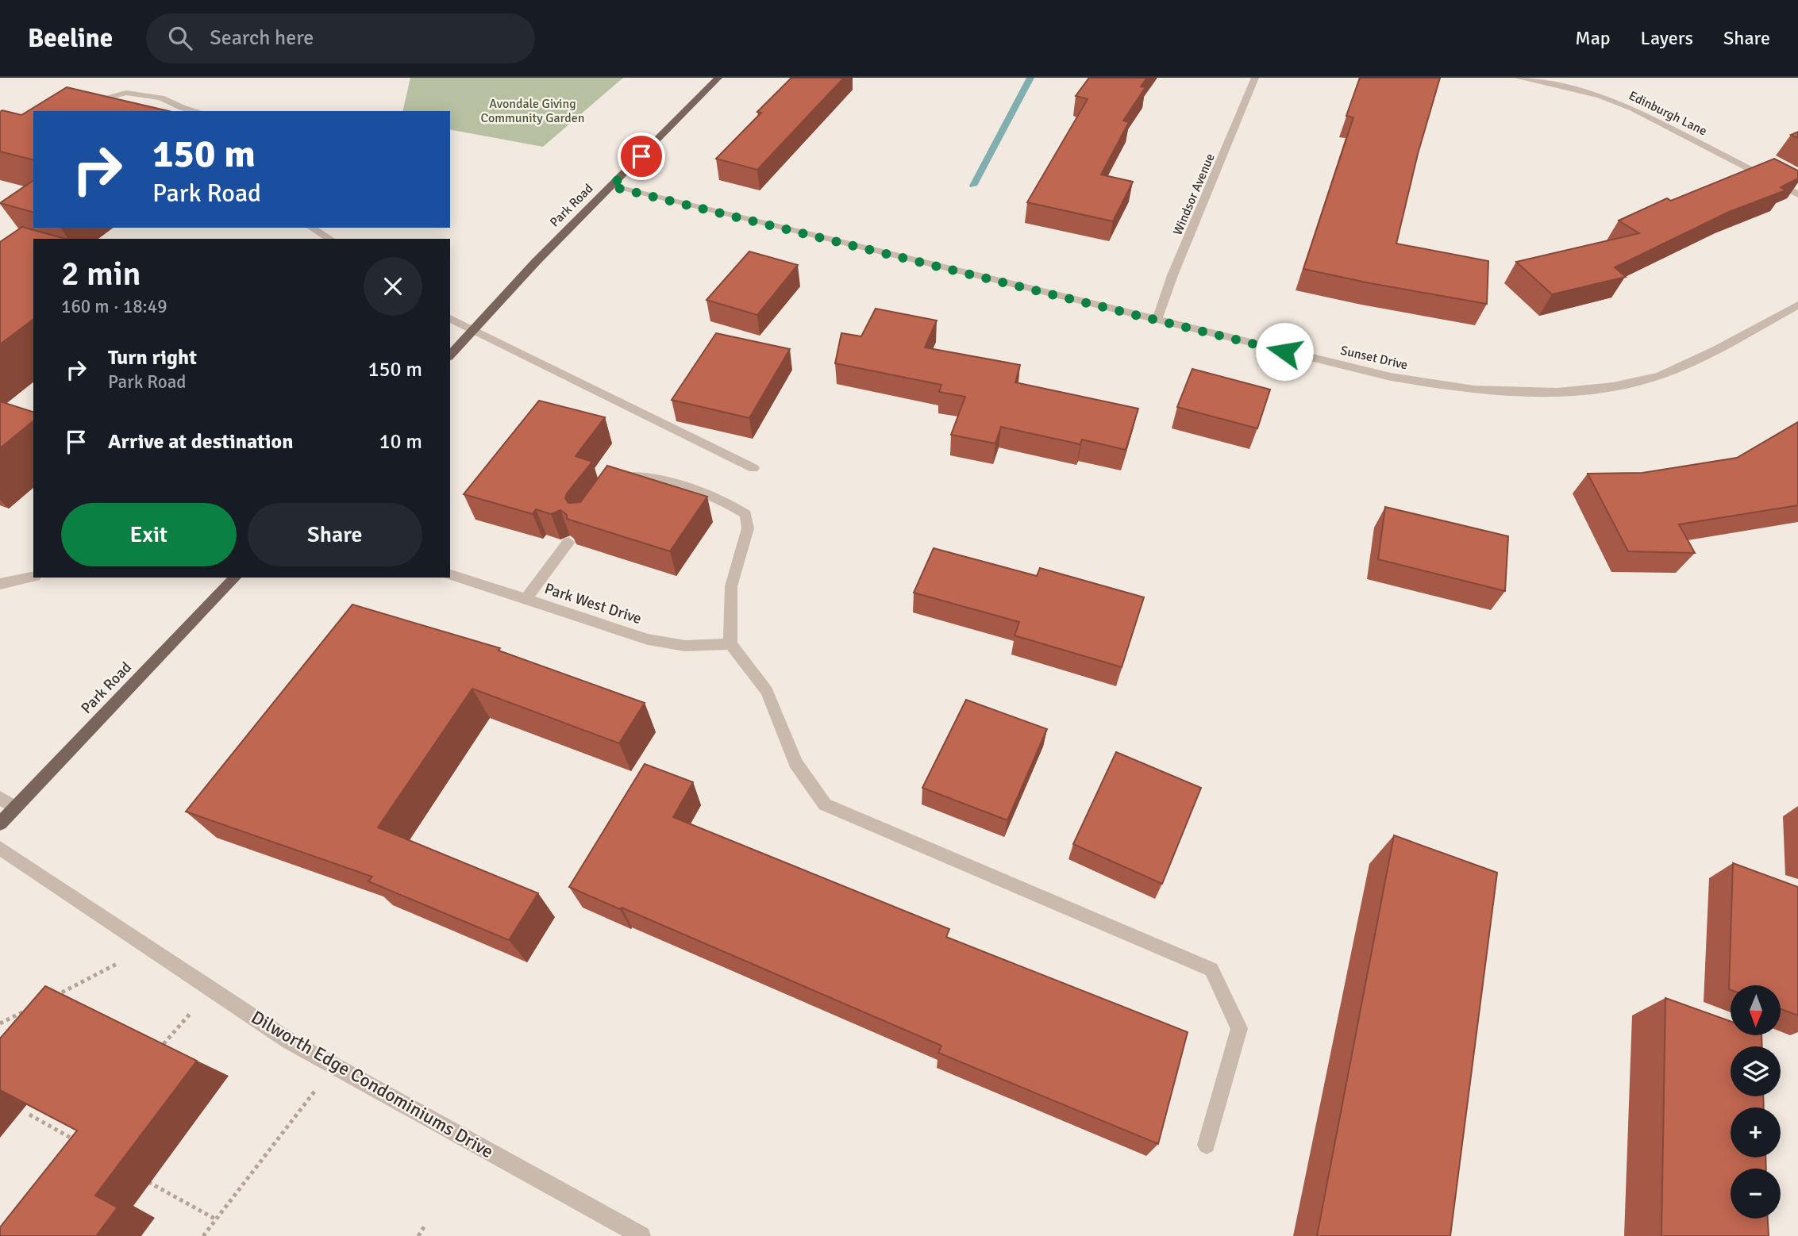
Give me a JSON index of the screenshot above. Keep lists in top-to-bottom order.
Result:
{
  "streets": {
    "main road": ["Park Road"],
    "street": [
      "Edinburgh Lane",
      "Windsor Avenue",
      "Sunset Drive",
      "Park West Drive",
      "Dilworth Edge Condominiums Drive"
    ]
  },
  "crossings": [
    ["Windsor Avenue", "Sunset Drive"],
    ["Park Road", "Sunset Drive"]
  ],
  "parks": ["Avondale Giving Community Garden"],
  "north": "bottom",
  "page": {
    "header": "Beeline",
    "search": "Search here",
    "nav": ["Map", "Layers", "Share"],
    "turn": ["150 m", "Park Road"],
    "heading": ["2 min", "160 m · 18:49"],
    "list": [
      {
        "name": "Turn right",
        "note": "Park Road",
        "value": "150 m"
      },
      {
        "name": "Arrive at destination",
        "value": "10 m"
      }
    ],
    "buttons": ["Exit", "Share"],
    "map_buttons": ["+", "−"]
  }
}
